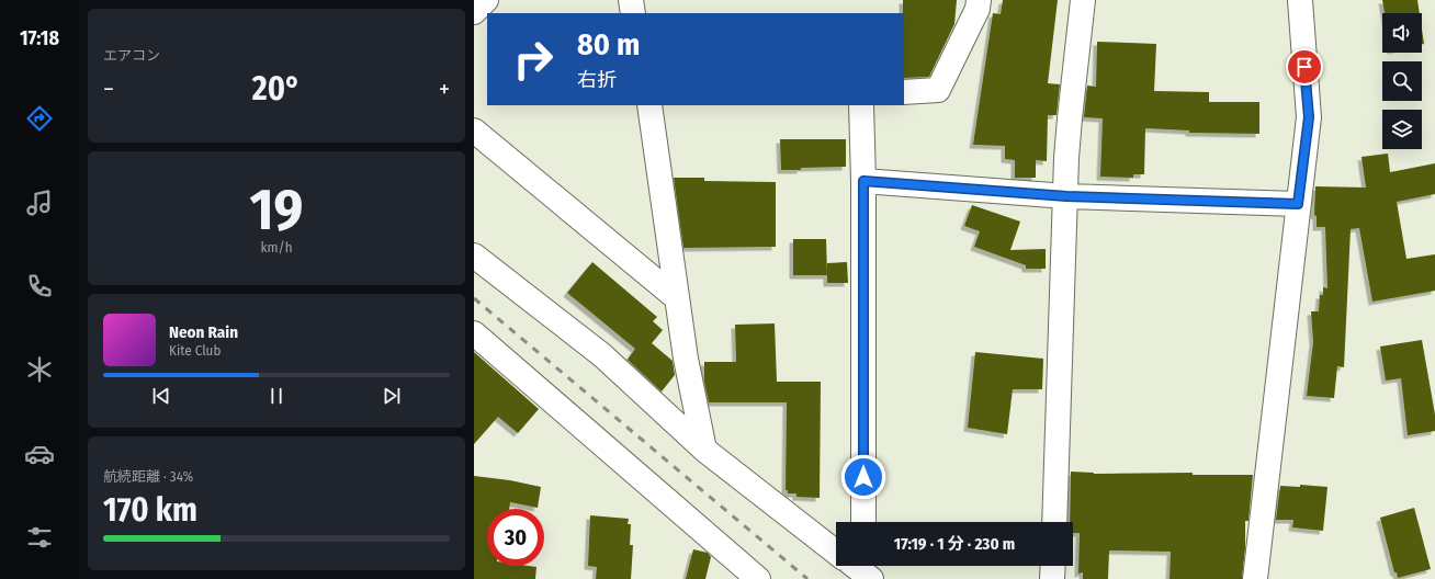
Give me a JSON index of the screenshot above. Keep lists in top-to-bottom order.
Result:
{
  "page": {
    "tabs": "17:18",
    "tile": [
      "エアコン",
      ["19", "km/h"],
      ["航続距離 · 34%", "170 km"]
    ],
    "turn": ["80 m", "右折"],
    "heat": ["−", "20°", "+"],
    "song": ["Neon Rain", "Kite Club"],
    "limit": "30",
    "trip": "17:19 · 1 分 · 230 m"
  }
}
